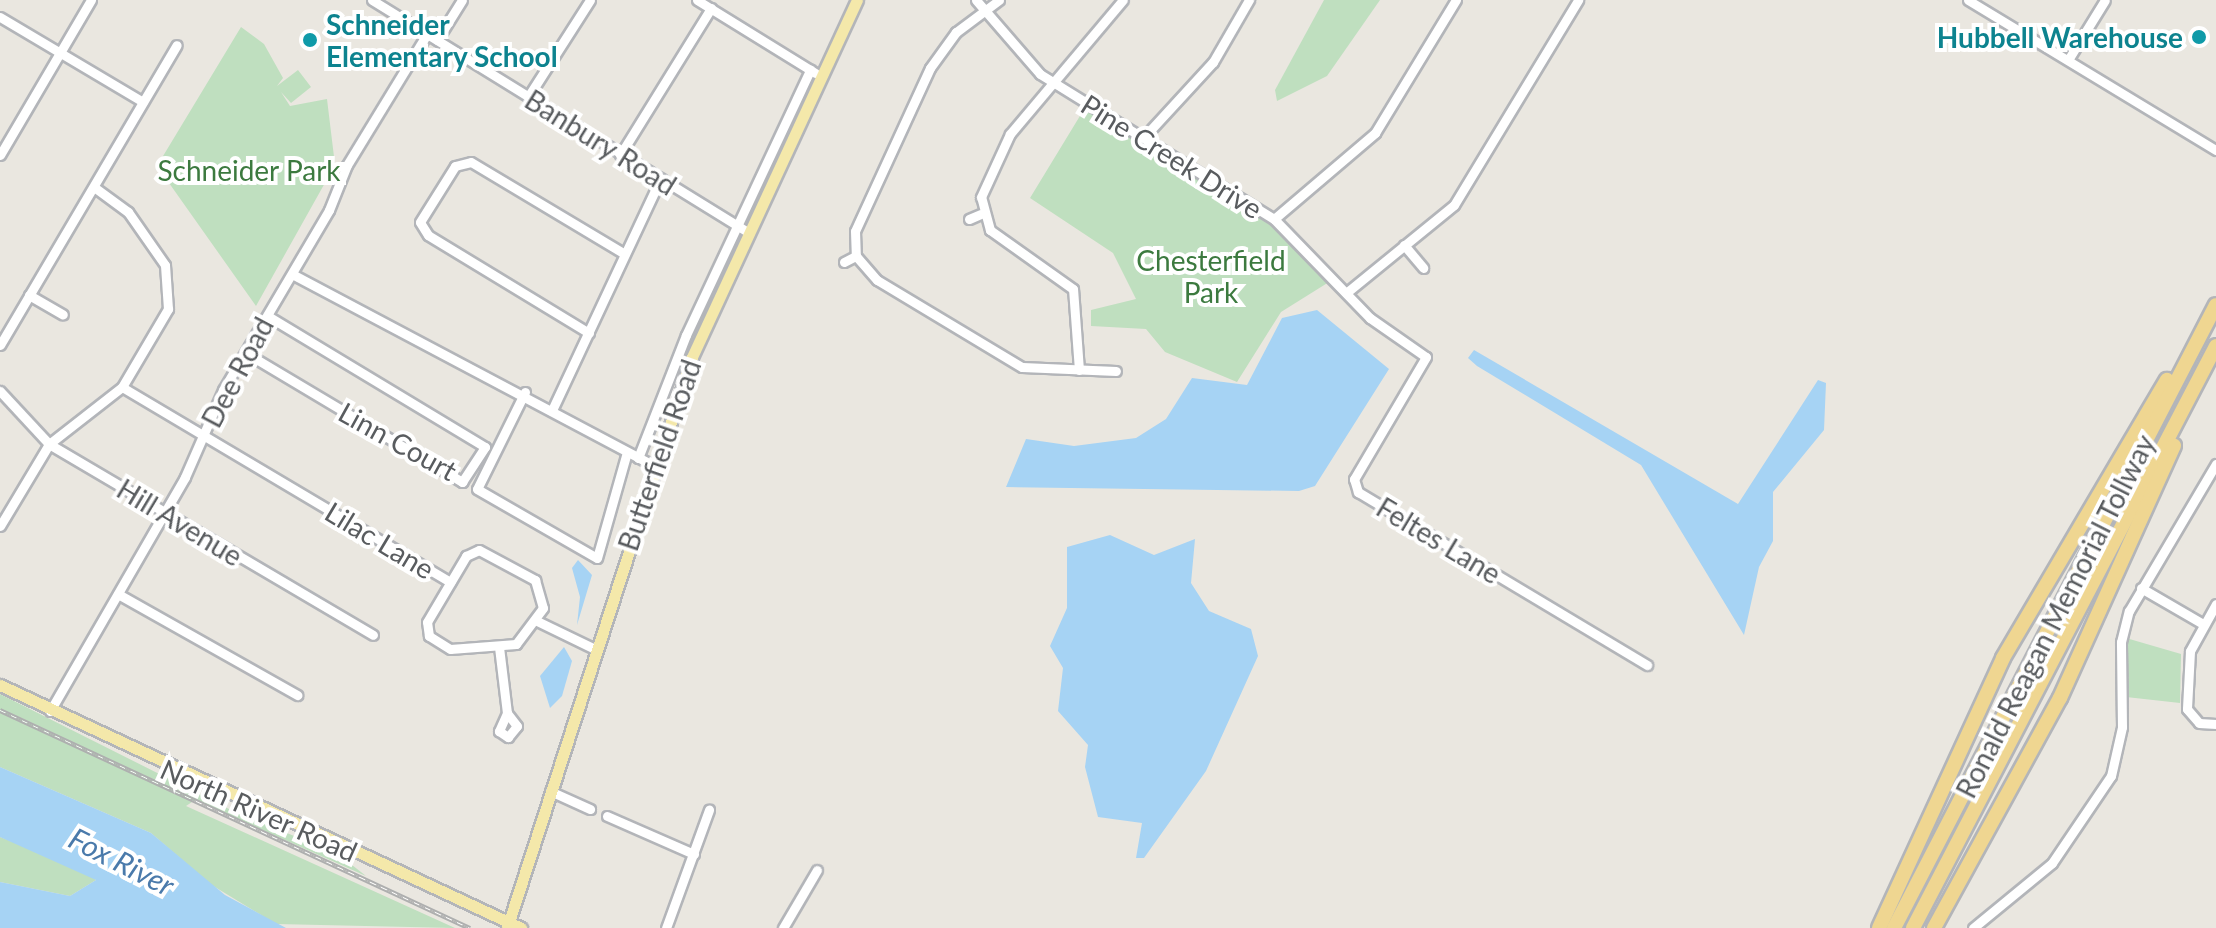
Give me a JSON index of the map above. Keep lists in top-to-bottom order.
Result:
{
  "streets": {
    "highway": ["Ronald Reagan Memorial Tollway"],
    "main road": ["Butterfield Road", "North River Road"],
    "street": [
      "Banbury Road",
      "Pine Creek Drive",
      "Dee Road",
      "Linn Court",
      "Hill Avenue",
      "Lilac Lane",
      "Feltes Lane"
    ]
  },
  "crossings": [
    ["Banbury Road", "Dee Road"],
    ["Banbury Road", "Butterfield Road"],
    ["Pine Creek Drive", "Feltes Lane"],
    ["Dee Road", "Linn Court"],
    ["Dee Road", "Hill Avenue"],
    ["Dee Road", "Lilac Lane"],
    ["Dee Road", "North River Road"],
    ["Butterfield Road", "North River Road"]
  ],
  "water": ["Fox River"],
  "parks": ["Schneider Park", "Chesterfield Park"],
  "places": ["Hubbell Warehouse", "Schneider Elementary School"]
}
